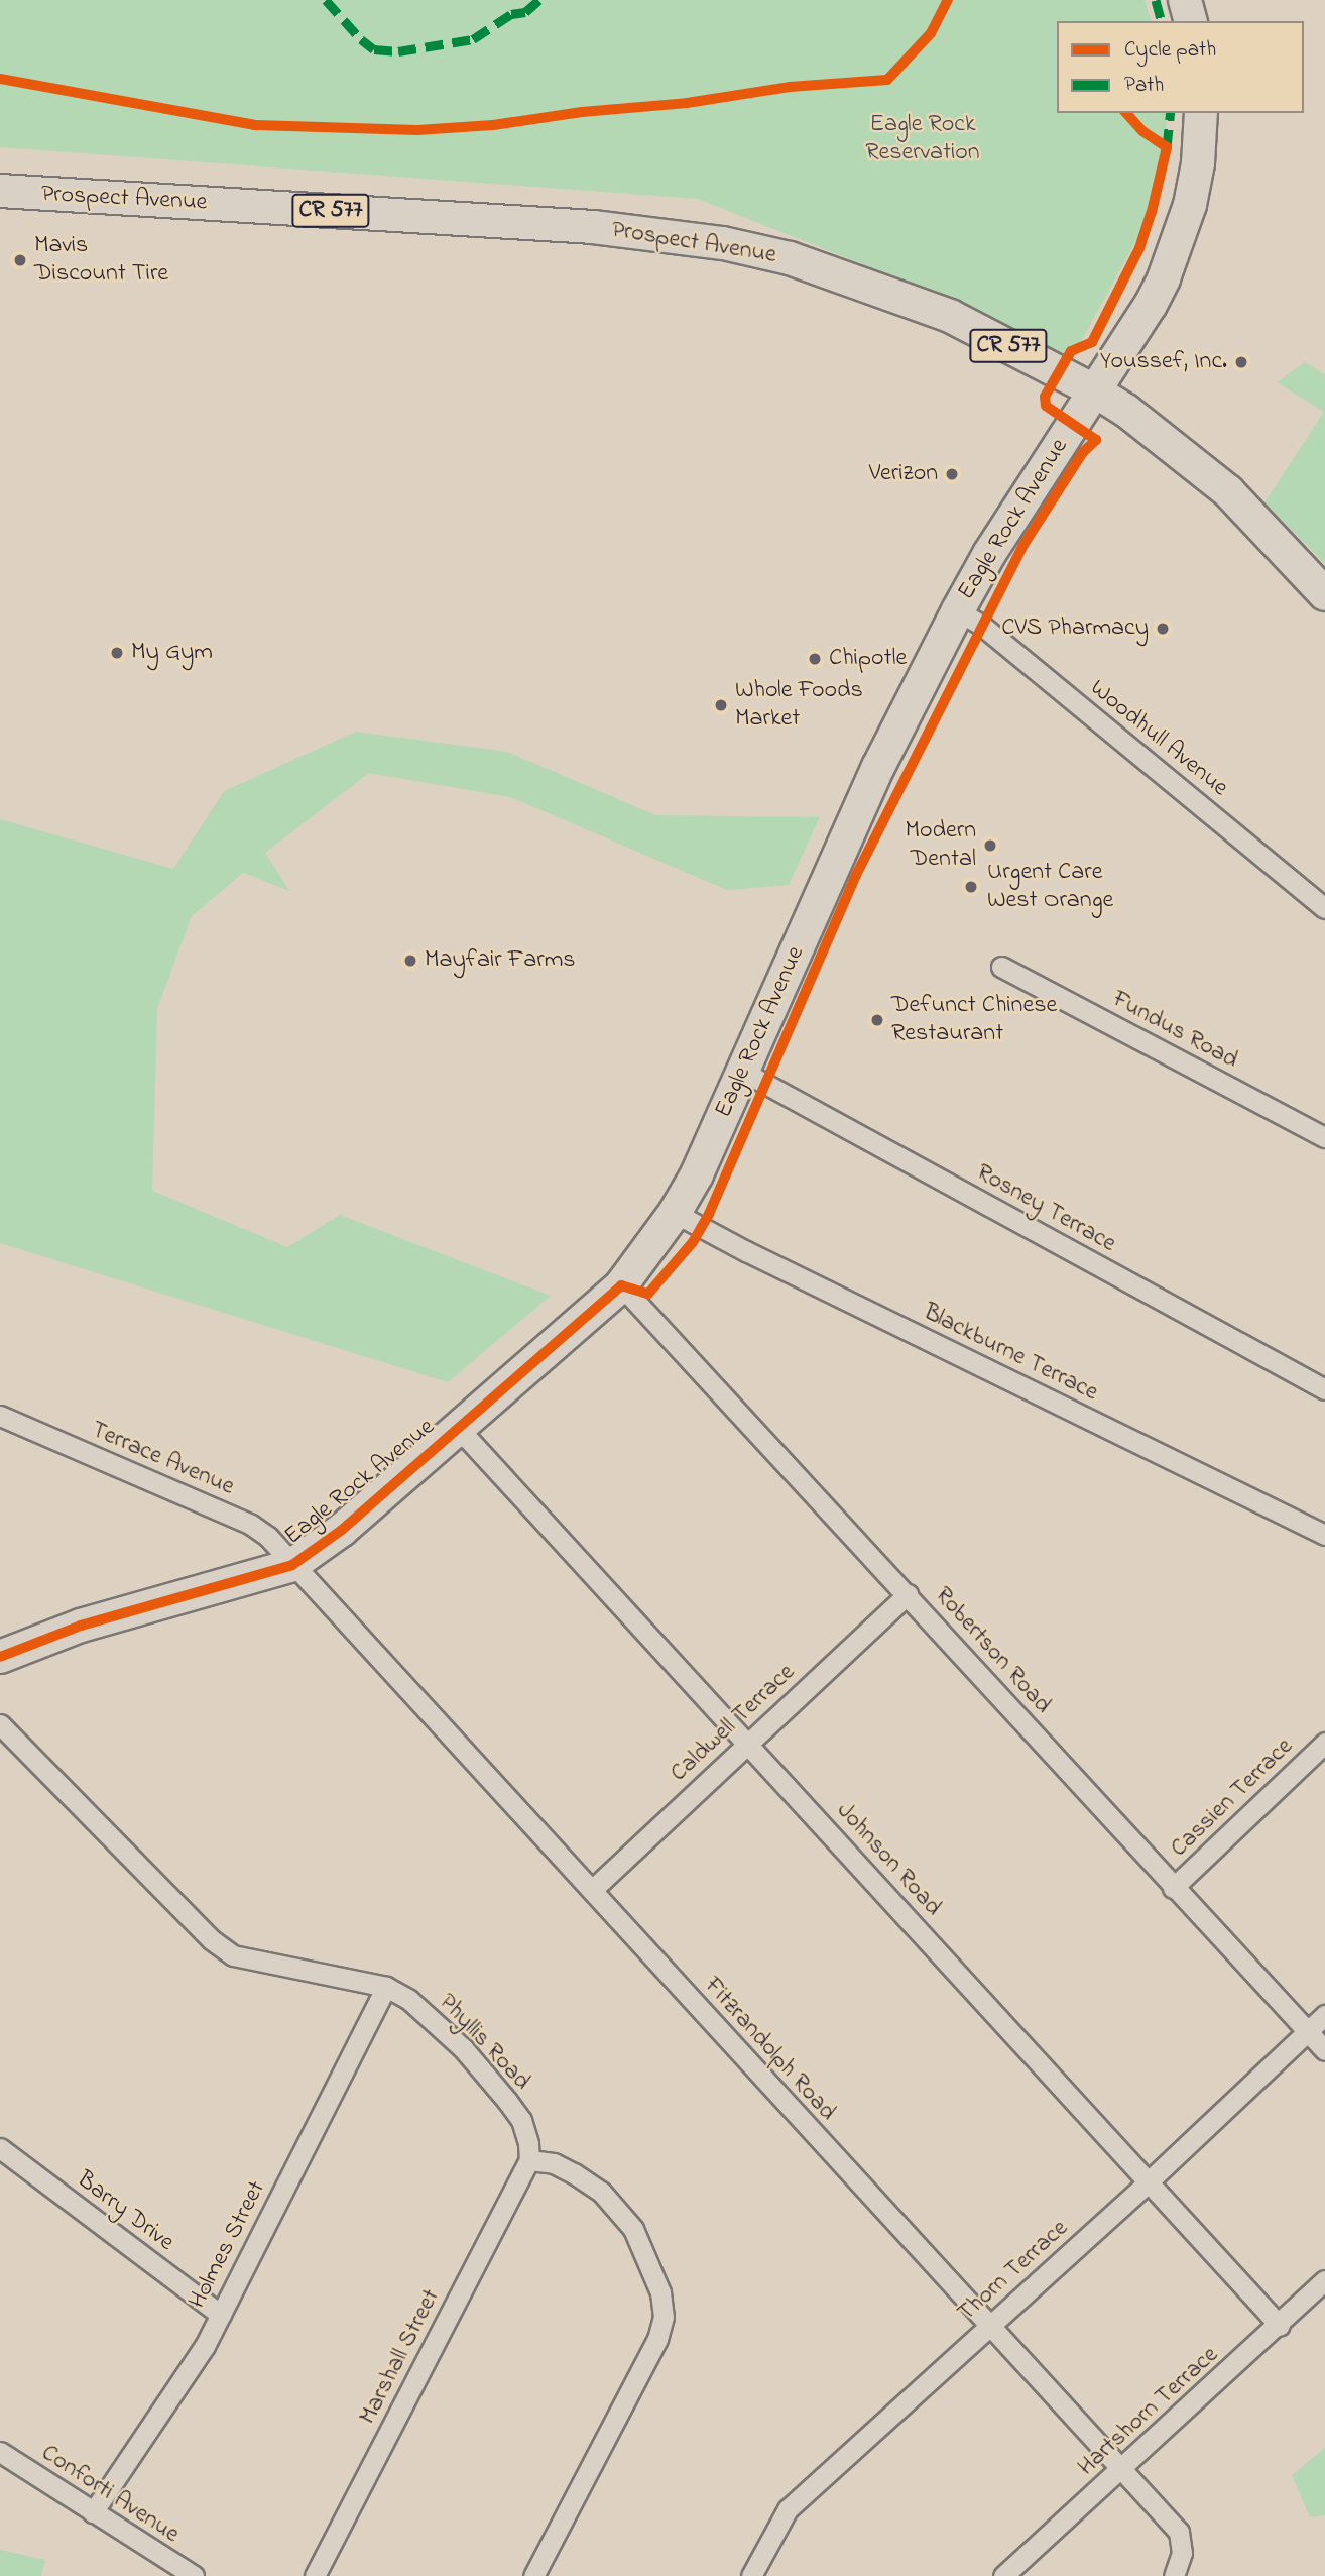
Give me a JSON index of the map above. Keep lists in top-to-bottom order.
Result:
{
  "streets": {
    "main road": ["Prospect Avenue", "CR 577", "Eagle Rock Avenue"],
    "street": [
      "Woodhull Avenue",
      "Fundus Road",
      "Rosney Terrace",
      "Blackburne Terrace",
      "Terrace Avenue",
      "Robertson Road",
      "Caldwell Terrace",
      "Cassien Terrace",
      "Johnson Road",
      "Phyllis Road",
      "Fitzrandolph Road",
      "Barry Drive",
      "Holmes Street",
      "Thorn Terrace",
      "Marshall Street",
      "Hartshorn Terrace",
      "Conforti Avenue"
    ]
  },
  "crossings": [
    ["Prospect Avenue", "Eagle Rock Avenue"],
    ["Eagle Rock Avenue", "Woodhull Avenue"],
    ["Eagle Rock Avenue", "Rosney Terrace"],
    ["Eagle Rock Avenue", "Blackburne Terrace"],
    ["Eagle Rock Avenue", "Terrace Avenue"],
    ["Eagle Rock Avenue", "Robertson Road"],
    ["Eagle Rock Avenue", "Johnson Road"],
    ["Eagle Rock Avenue", "Fitzrandolph Road"],
    ["Terrace Avenue", "Fitzrandolph Road"],
    ["Robertson Road", "Caldwell Terrace"],
    ["Robertson Road", "Cassien Terrace"],
    ["Robertson Road", "Thorn Terrace"],
    ["Caldwell Terrace", "Johnson Road"],
    ["Caldwell Terrace", "Fitzrandolph Road"],
    ["Johnson Road", "Thorn Terrace"],
    ["Johnson Road", "Hartshorn Terrace"],
    ["Phyllis Road", "Holmes Street"],
    ["Phyllis Road", "Marshall Street"],
    ["Fitzrandolph Road", "Thorn Terrace"],
    ["Fitzrandolph Road", "Hartshorn Terrace"],
    ["Barry Drive", "Holmes Street"],
    ["Holmes Street", "Conforti Avenue"]
  ],
  "parks": ["Eagle Rock Reservation"],
  "places": [
    "Mavis Discount Tire",
    "Youssef, Inc.",
    "Verizon",
    "CVS Pharmacy",
    "My Gym",
    "Chipotle",
    "Whole Foods Market",
    "Modern Dental",
    "Urgent Care West Orange",
    "Mayfair Farms",
    "Defunct Chinese Restaurant"
  ],
  "legend": ["Cycle path", "Path"]
}
